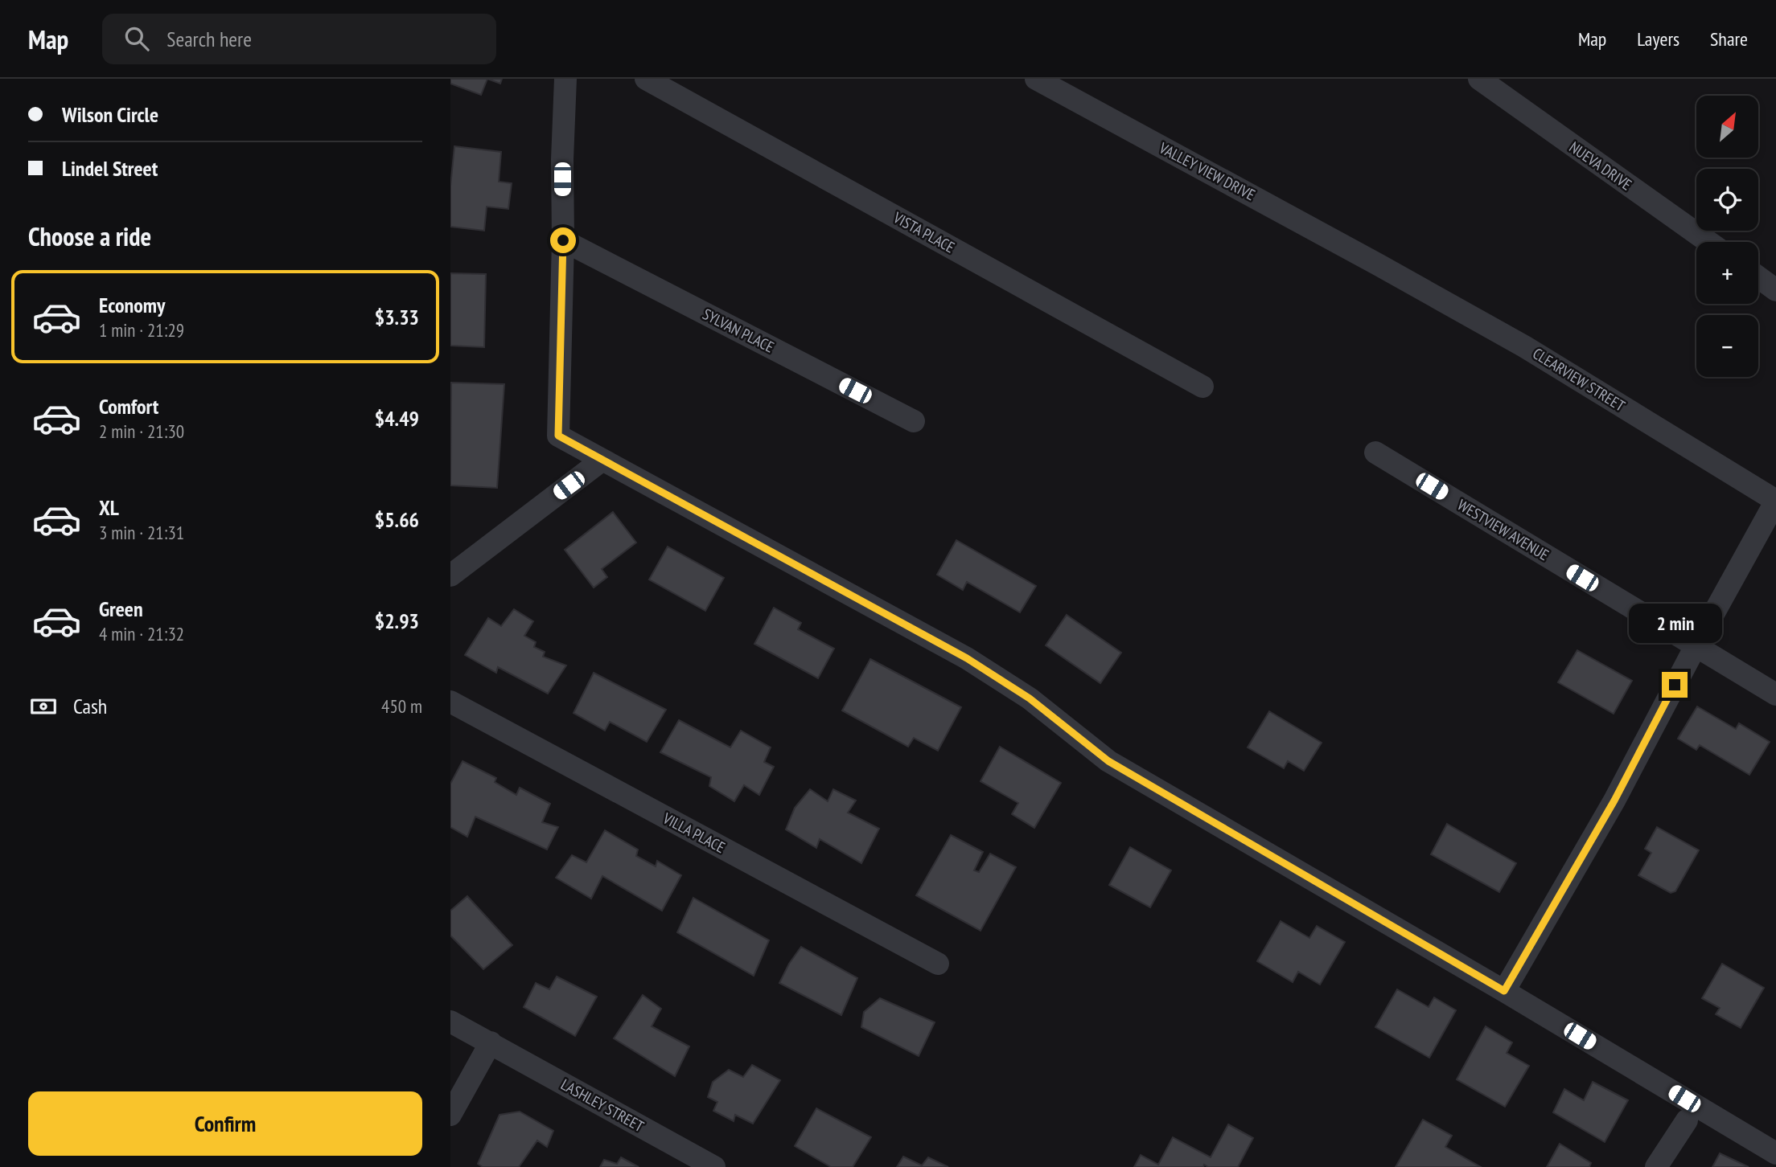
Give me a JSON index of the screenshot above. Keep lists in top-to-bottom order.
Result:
{
  "streets": {
    "street": [
      "NUEVA DRIVE",
      "VALLEY VIEW DRIVE",
      "VISTA PLACE",
      "SYLVAN PLACE",
      "CLEARVIEW STREET",
      "WESTVIEW AVENUE",
      "VILLA PLACE",
      "LASHLEY STREET"
    ]
  },
  "crossings": [
    ["VALLEY VIEW DRIVE", "CLEARVIEW STREET"]
  ],
  "north": "top right",
  "page": {
    "header": "Map",
    "search": "Search here",
    "nav": ["Map", "Layers", "Share"],
    "banner": ["Wilson Circle", "Lindel Street"],
    "map_buttons": ["+", "−"],
    "heading": "Choose a ride",
    "list": [
      {
        "name": "Economy",
        "note": "1 min · 21:29",
        "value": "$3.33"
      },
      {
        "name": "Comfort",
        "note": "2 min · 21:30",
        "value": "$4.49"
      },
      {
        "name": "XL",
        "note": "3 min · 21:31",
        "value": "$5.66"
      },
      {
        "name": "Green",
        "note": "4 min · 21:32",
        "value": "$2.93"
      }
    ],
    "bubble": "2 min",
    "pay": ["Cash", "450 m"],
    "buttons": "Confirm"
  }
}
